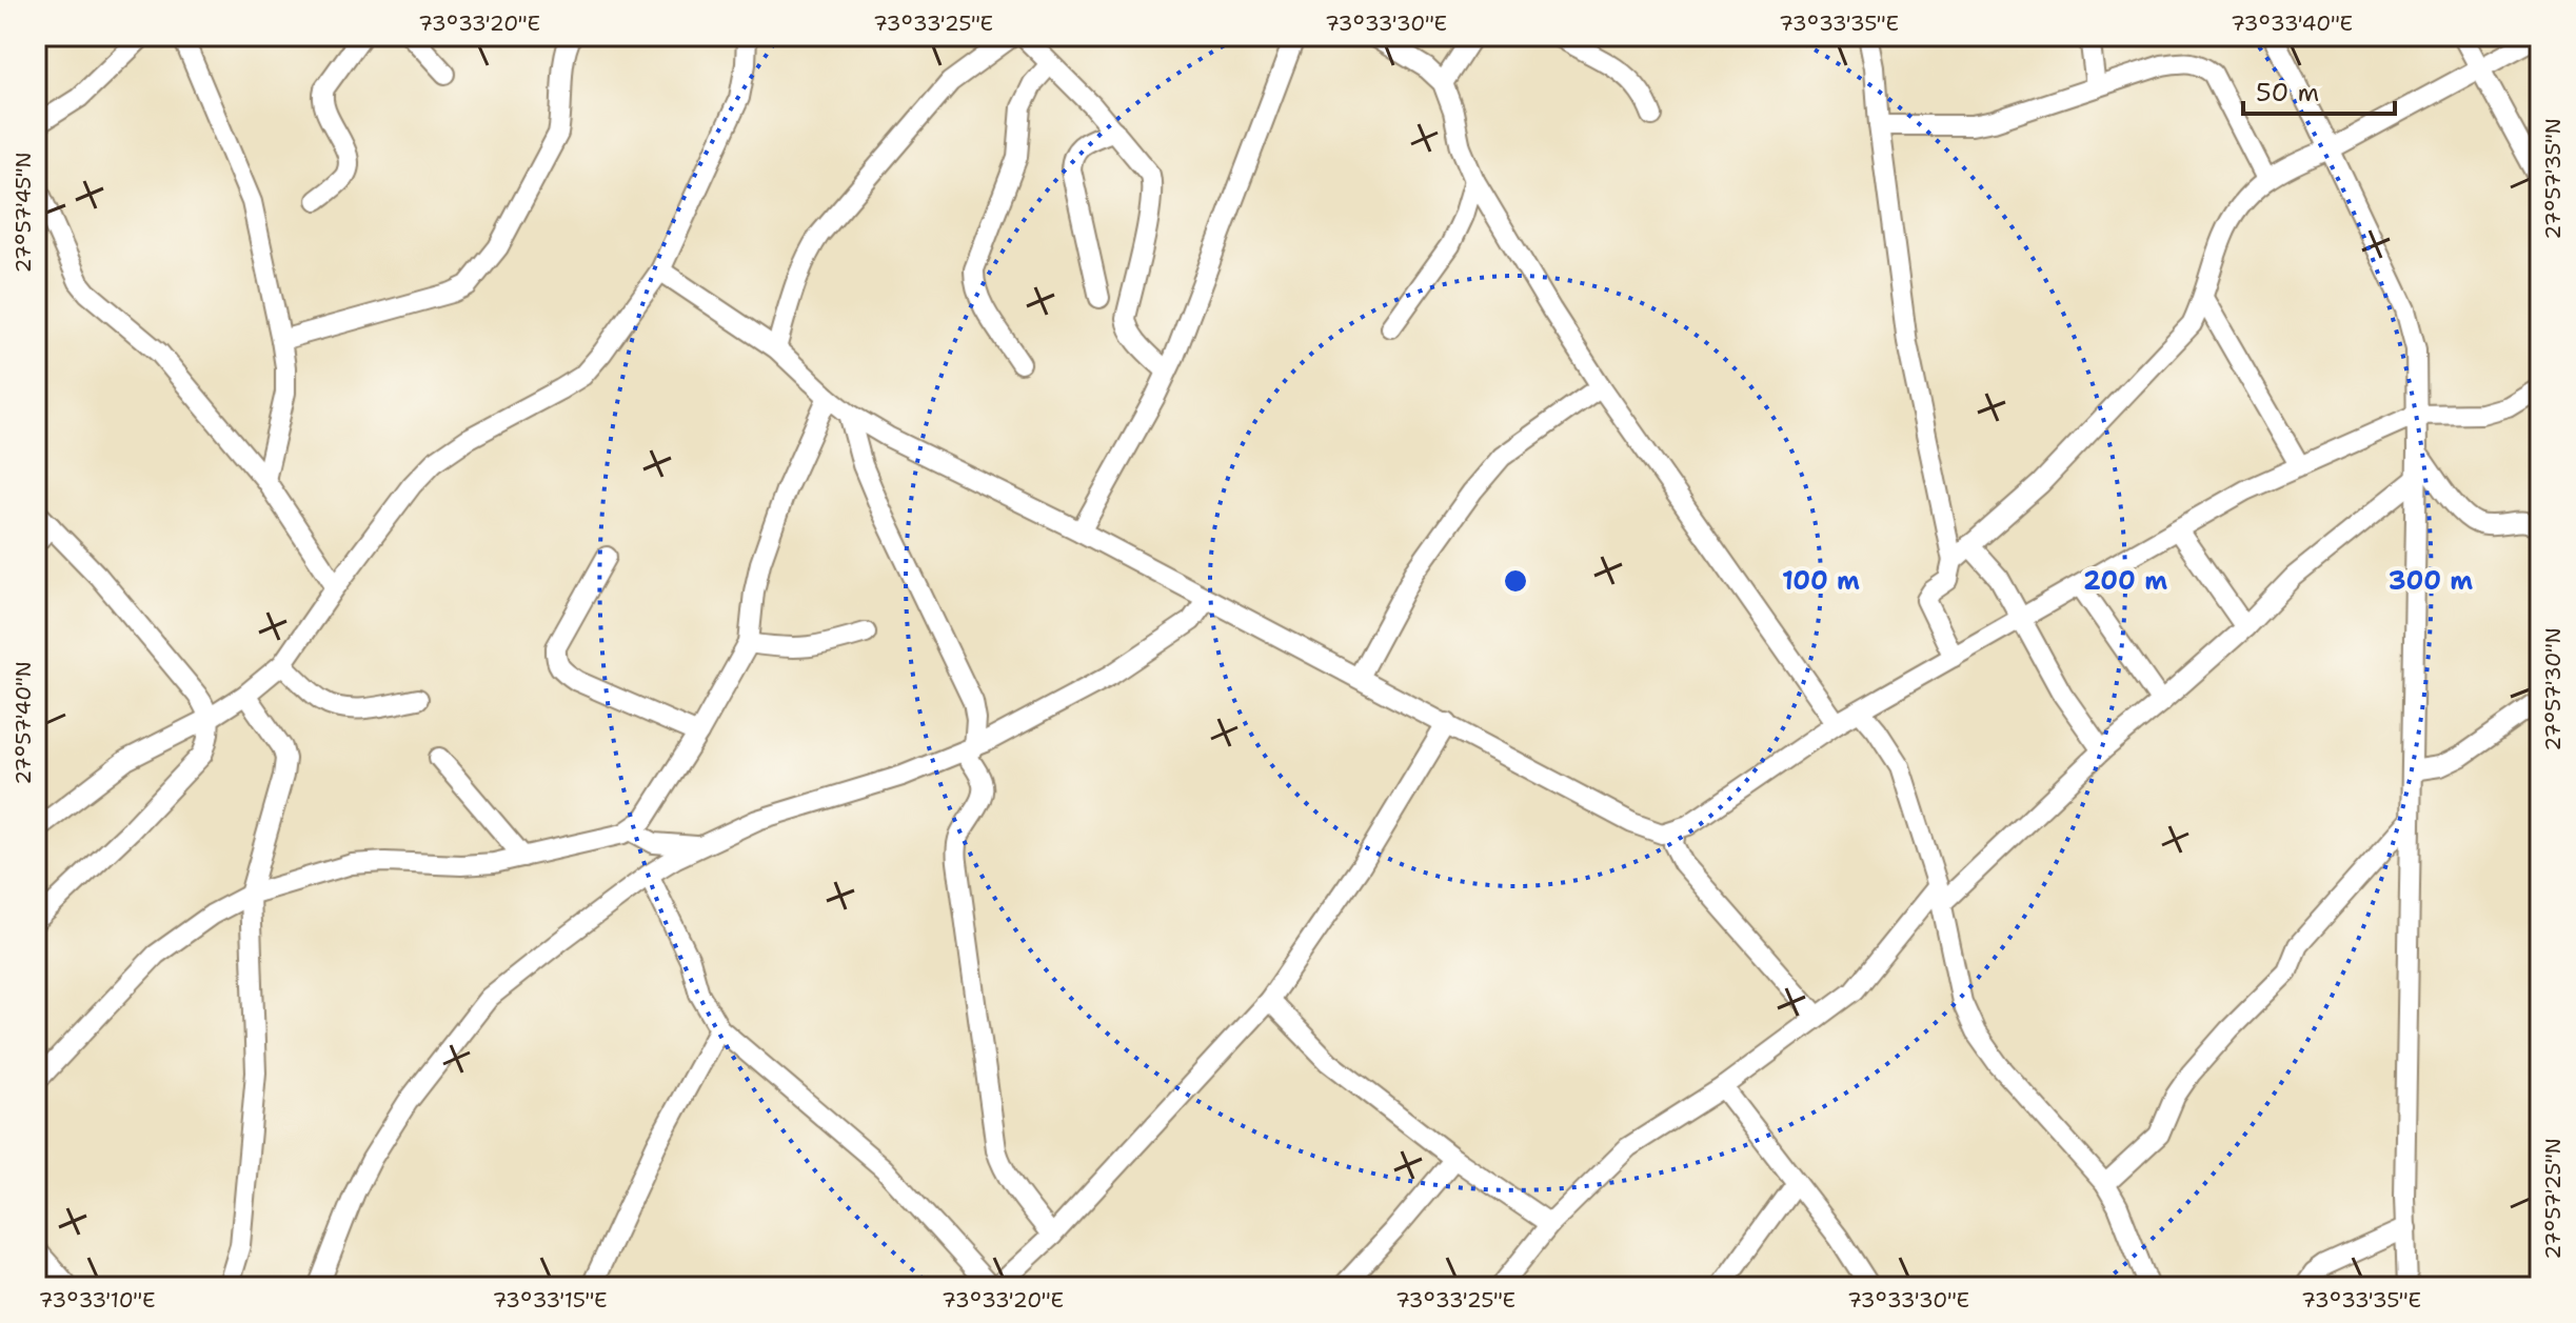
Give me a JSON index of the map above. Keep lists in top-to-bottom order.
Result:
{
  "scale_bar": "50 m",
  "coordinates": [
    "73°33'20\"E",
    "73°33'25\"E",
    "73°33'30\"E",
    "73°33'35\"E",
    "73°33'40\"E",
    "27°57'35\"N",
    "27°57'45\"N",
    "27°57'30\"N",
    "27°57'40\"N",
    "27°57'25\"N",
    "73°33'10\"E",
    "73°33'15\"E"
  ],
  "rings": ["100 m", "200 m", "300 m"]
}
